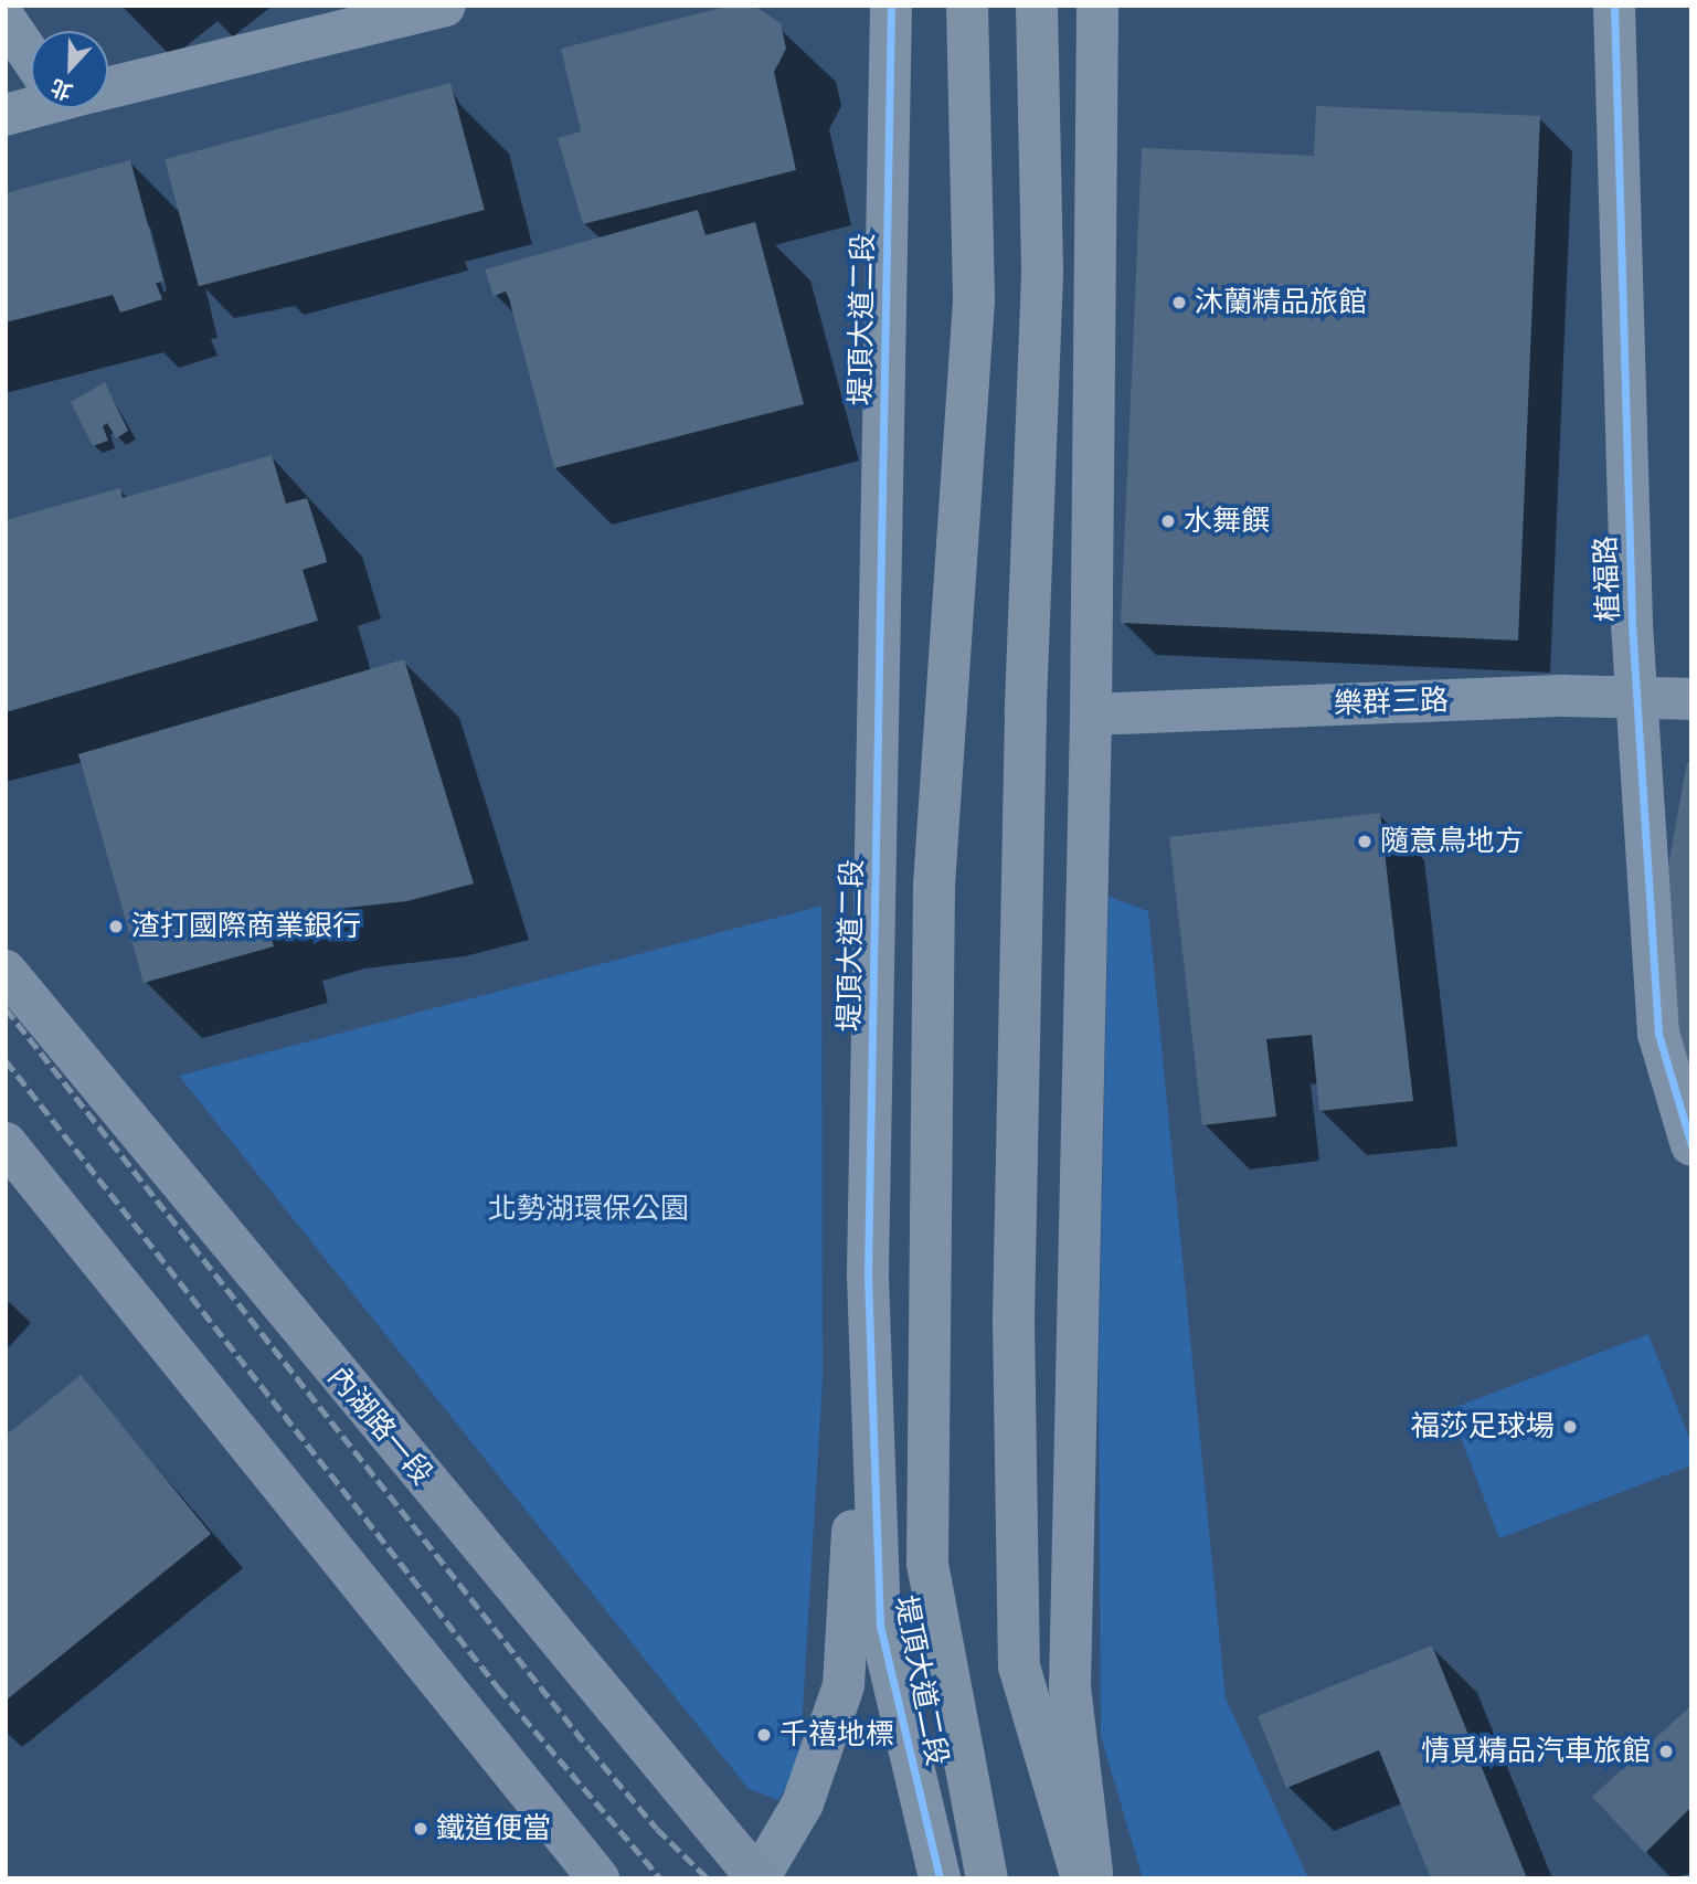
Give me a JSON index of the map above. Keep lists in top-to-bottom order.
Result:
{
  "streets": {
    "highway": ["堤頂大道二段"],
    "main road": ["內湖路一段"],
    "street": ["植福路", "樂群三路"]
  },
  "crossings": [
    ["植福路", "樂群三路"]
  ],
  "parks": ["北勢湖環保公園"],
  "places": [
    "沐蘭精品旅館",
    "水舞饌",
    "隨意鳥地方",
    "渣打國際商業銀行",
    "福莎足球場",
    "千禧地標",
    "情覓精品汽車旅館",
    "鐵道便當"
  ],
  "north": "bottom"
}
